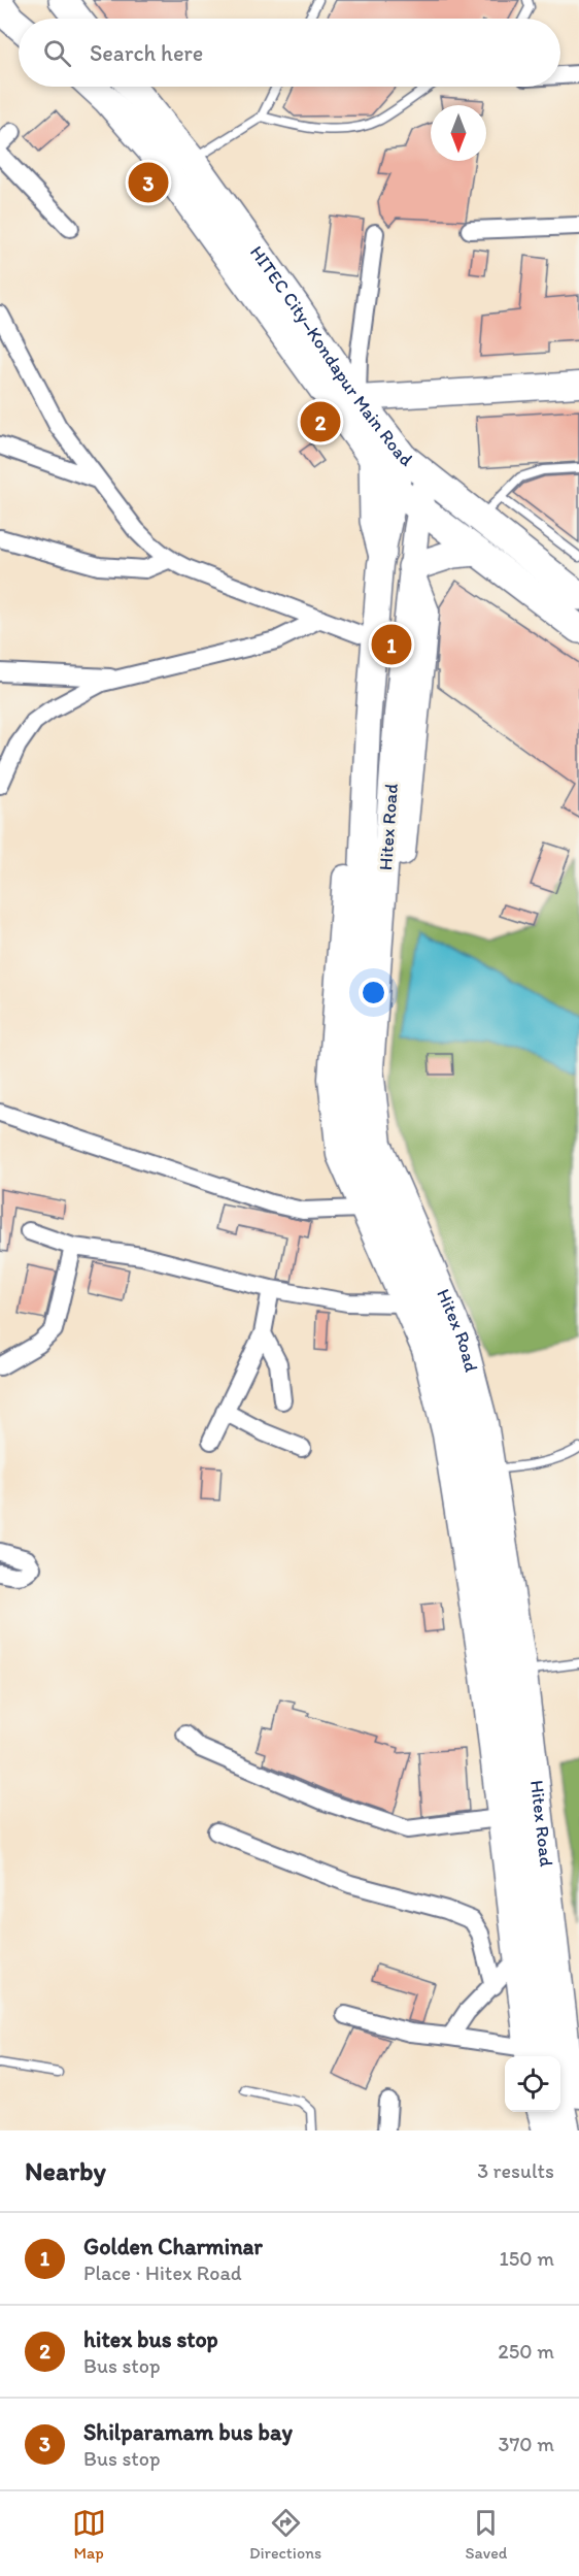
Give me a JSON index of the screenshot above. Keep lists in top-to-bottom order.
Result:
{
  "streets": {
    "main road": ["HITEC City–Kondapur Main Road"],
    "street": ["Hitex Road"]
  },
  "crossings": [
    ["HITEC City–Kondapur Main Road", "Hitex Road"]
  ],
  "north": "bottom",
  "page": {
    "search": "Search here",
    "pins": ["3", "2", "1"],
    "heading": ["Nearby", "3 results"],
    "list": [
      {
        "mark": "1",
        "name": "Golden Charminar",
        "note": "Place · Hitex Road",
        "value": "150 m"
      },
      {
        "mark": "2",
        "name": "hitex bus stop",
        "note": "Bus stop",
        "value": "250 m"
      },
      {
        "mark": "3",
        "name": "Shilparamam bus bay",
        "note": "Bus stop",
        "value": "370 m"
      }
    ],
    "nav": ["Map", "Directions", "Saved"]
  }
}
